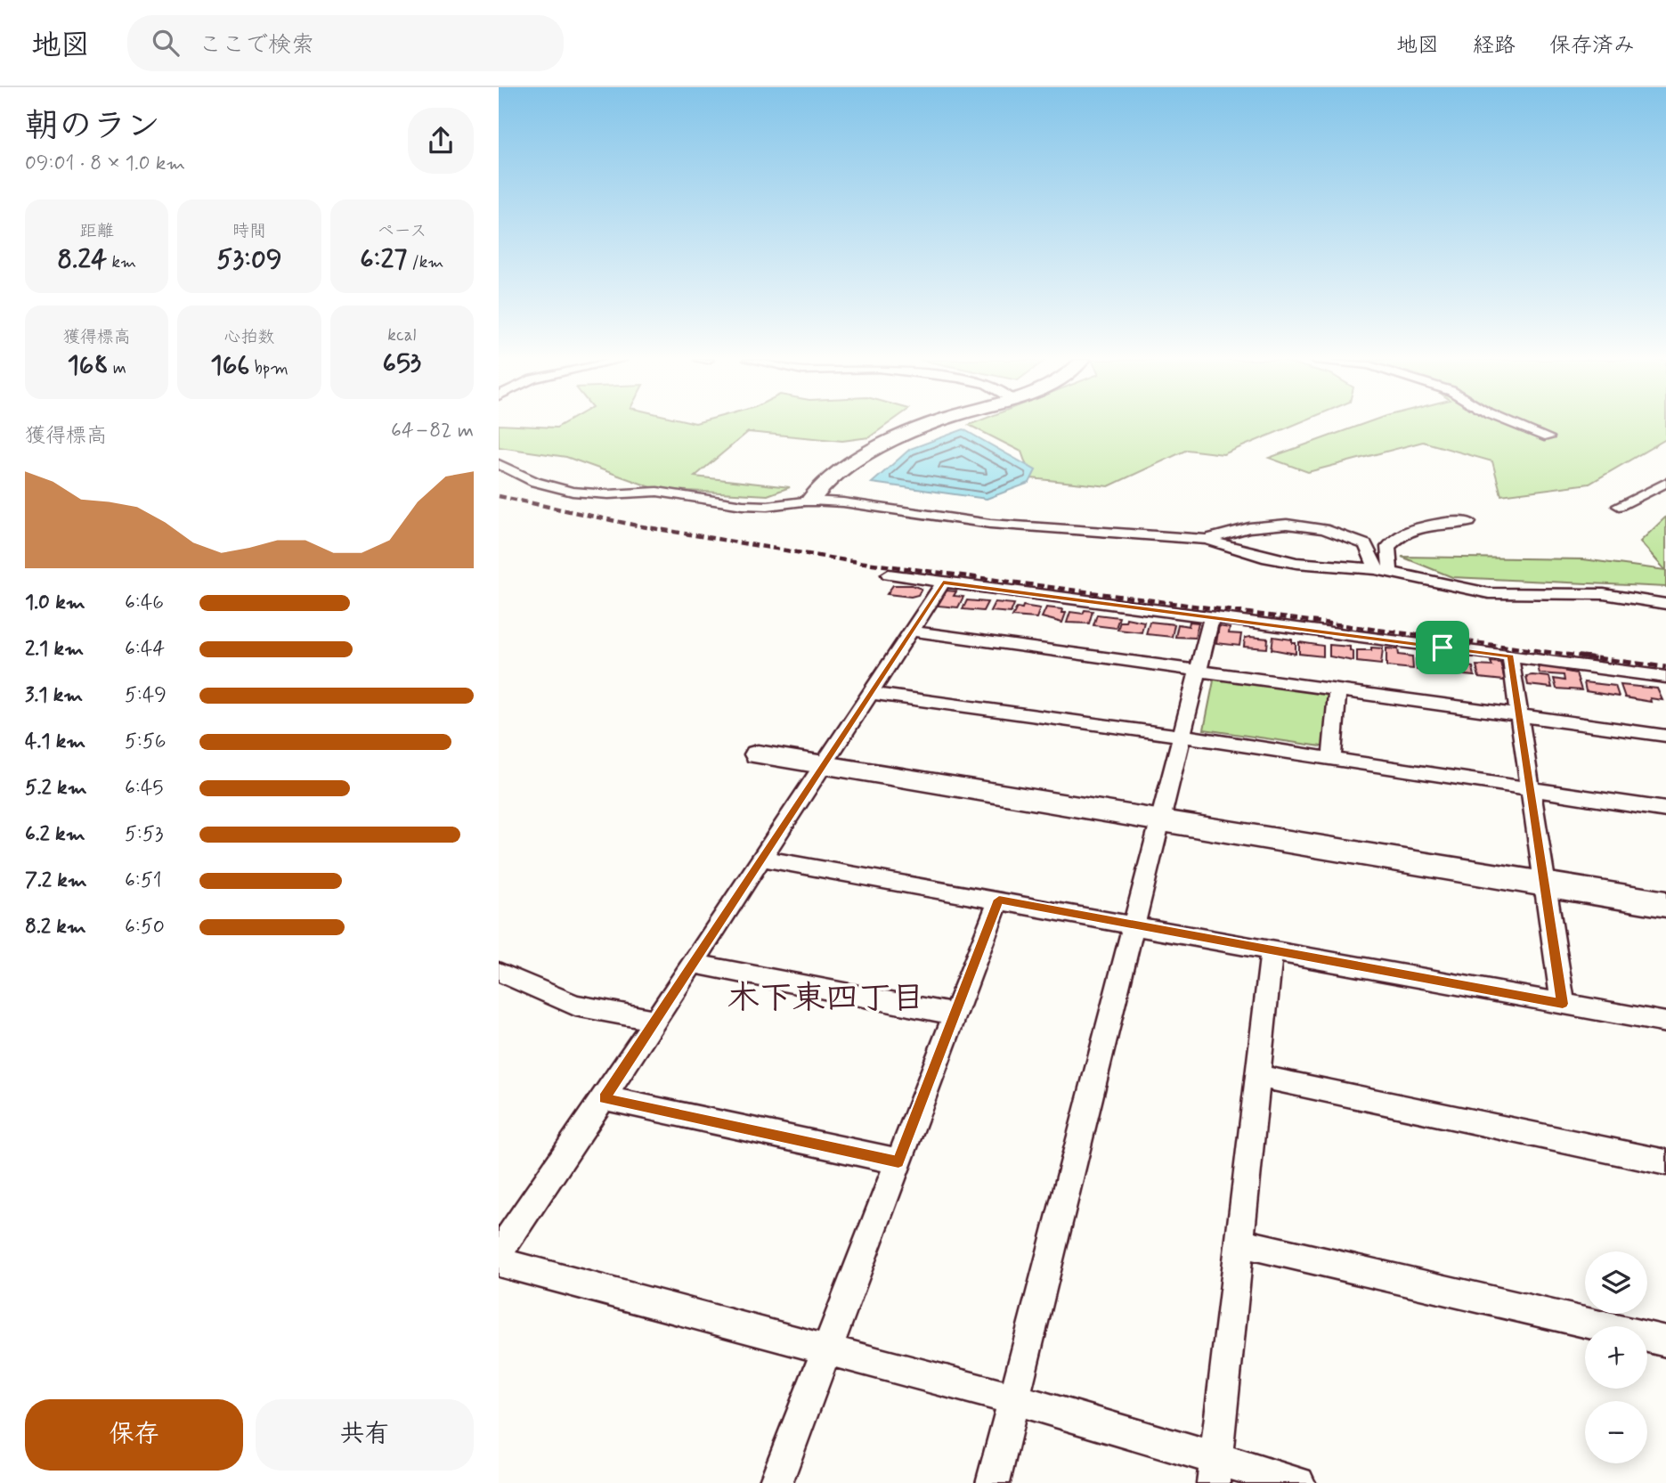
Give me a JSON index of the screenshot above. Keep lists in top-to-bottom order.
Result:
{
  "districts": ["木下東四丁目"],
  "page": {
    "header": "地図",
    "search": "ここで検索",
    "nav": ["地図", "経路", "保存済み"],
    "heading": ["朝のラン", "09:01 · 8 × 1.0 km"],
    "stats": [
      ["距離", "8.24 km"],
      ["時間", "53:09"],
      ["ペース", "6:27 /km"],
      ["獲得標高", "168 m"],
      ["心拍数", "166 bpm"],
      ["kcal", "653"]
    ],
    "chart": ["獲得標高", "64–82 m"],
    "list": [
      {
        "name": "1.0 km",
        "note": "6:46"
      },
      {
        "name": "2.1 km",
        "note": "6:44"
      },
      {
        "name": "3.1 km",
        "note": "5:49"
      },
      {
        "name": "4.1 km",
        "note": "5:56"
      },
      {
        "name": "5.2 km",
        "note": "6:45"
      },
      {
        "name": "6.2 km",
        "note": "5:53"
      },
      {
        "name": "7.2 km",
        "note": "6:51"
      },
      {
        "name": "8.2 km",
        "note": "6:50"
      }
    ],
    "map_buttons": ["+", "−"],
    "buttons": ["保存", "共有"]
  }
}
